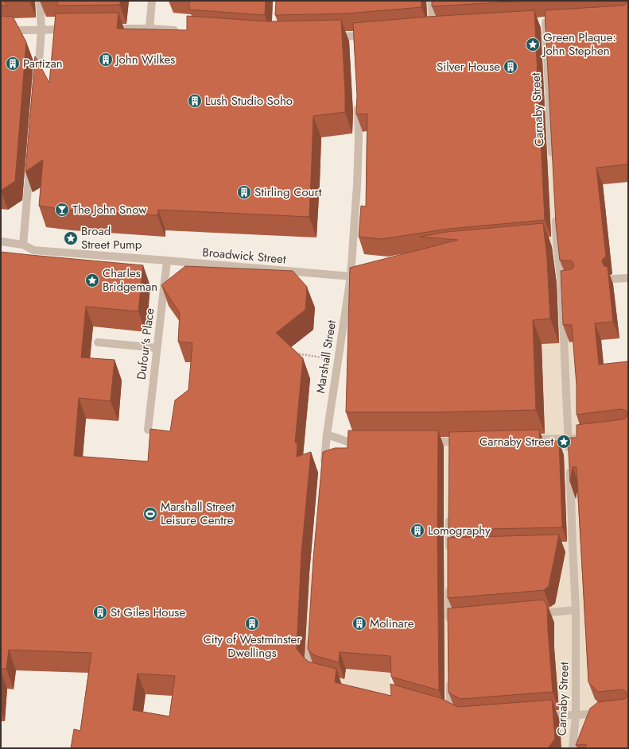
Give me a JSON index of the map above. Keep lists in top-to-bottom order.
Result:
{
  "streets": {
    "street": [
      "Carnaby Street",
      "Broadwick Street",
      "Dufour's Place",
      "Marshall Street"
    ]
  },
  "crossings": [
    ["Broadwick Street", "Dufour's Place"],
    ["Broadwick Street", "Marshall Street"]
  ],
  "places": {
    "place": [
      "Green Plaque: John Stephen",
      "Broad Street Pump",
      "Charles Bridgeman",
      "Carnaby Street"
    ],
    "building": [
      "John Wilkes",
      "Partizan",
      "Silver House",
      "Lush Studio Soho",
      "Stirling Court",
      "Lomography",
      "St Giles House",
      "City of Westminster Dwellings",
      "Molinare"
    ],
    "bar": ["The John Snow"],
    "sports": ["Marshall Street Leisure Centre"]
  }
}
